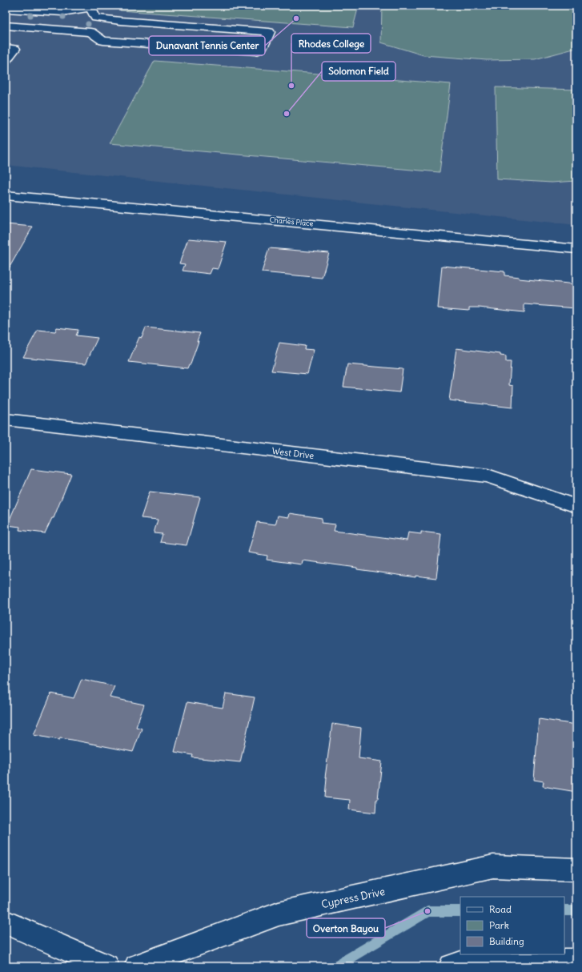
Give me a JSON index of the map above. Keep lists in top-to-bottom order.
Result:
{
  "streets": {
    "street": ["Charles Place", "West Drive", "Cypress Drive"]
  },
  "places": [
    "Dunavant Tennis Center",
    "Rhodes College",
    "Solomon Field",
    "Overton Bayou"
  ],
  "legend": ["Road", "Park", "Building"]
}
